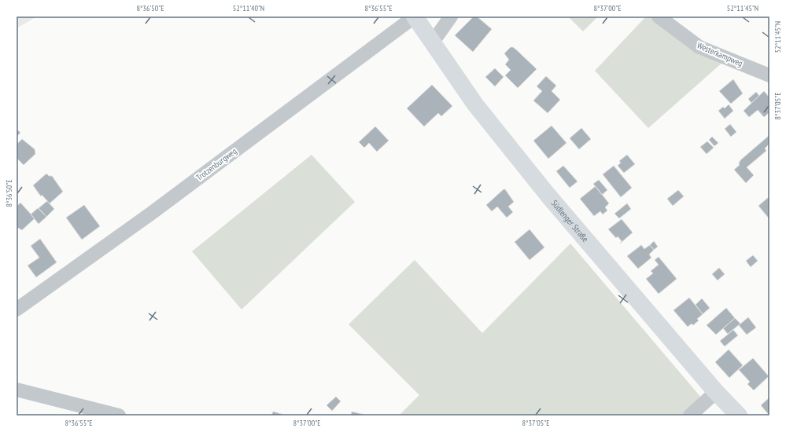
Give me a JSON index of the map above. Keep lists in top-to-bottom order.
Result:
{
  "streets": {
    "main road": ["Südlenger Straße"],
    "street": ["Westerkampweg", "Trotzenburgweg"]
  },
  "crossings": [
    ["Trotzenburgweg", "Südlenger Straße"]
  ],
  "coordinates": [
    "8°36'50\"E",
    "52°11'40\"N",
    "8°36'55\"E",
    "8°37'00\"E",
    "52°11'45\"N",
    "8°37'05\"E"
  ]
}
